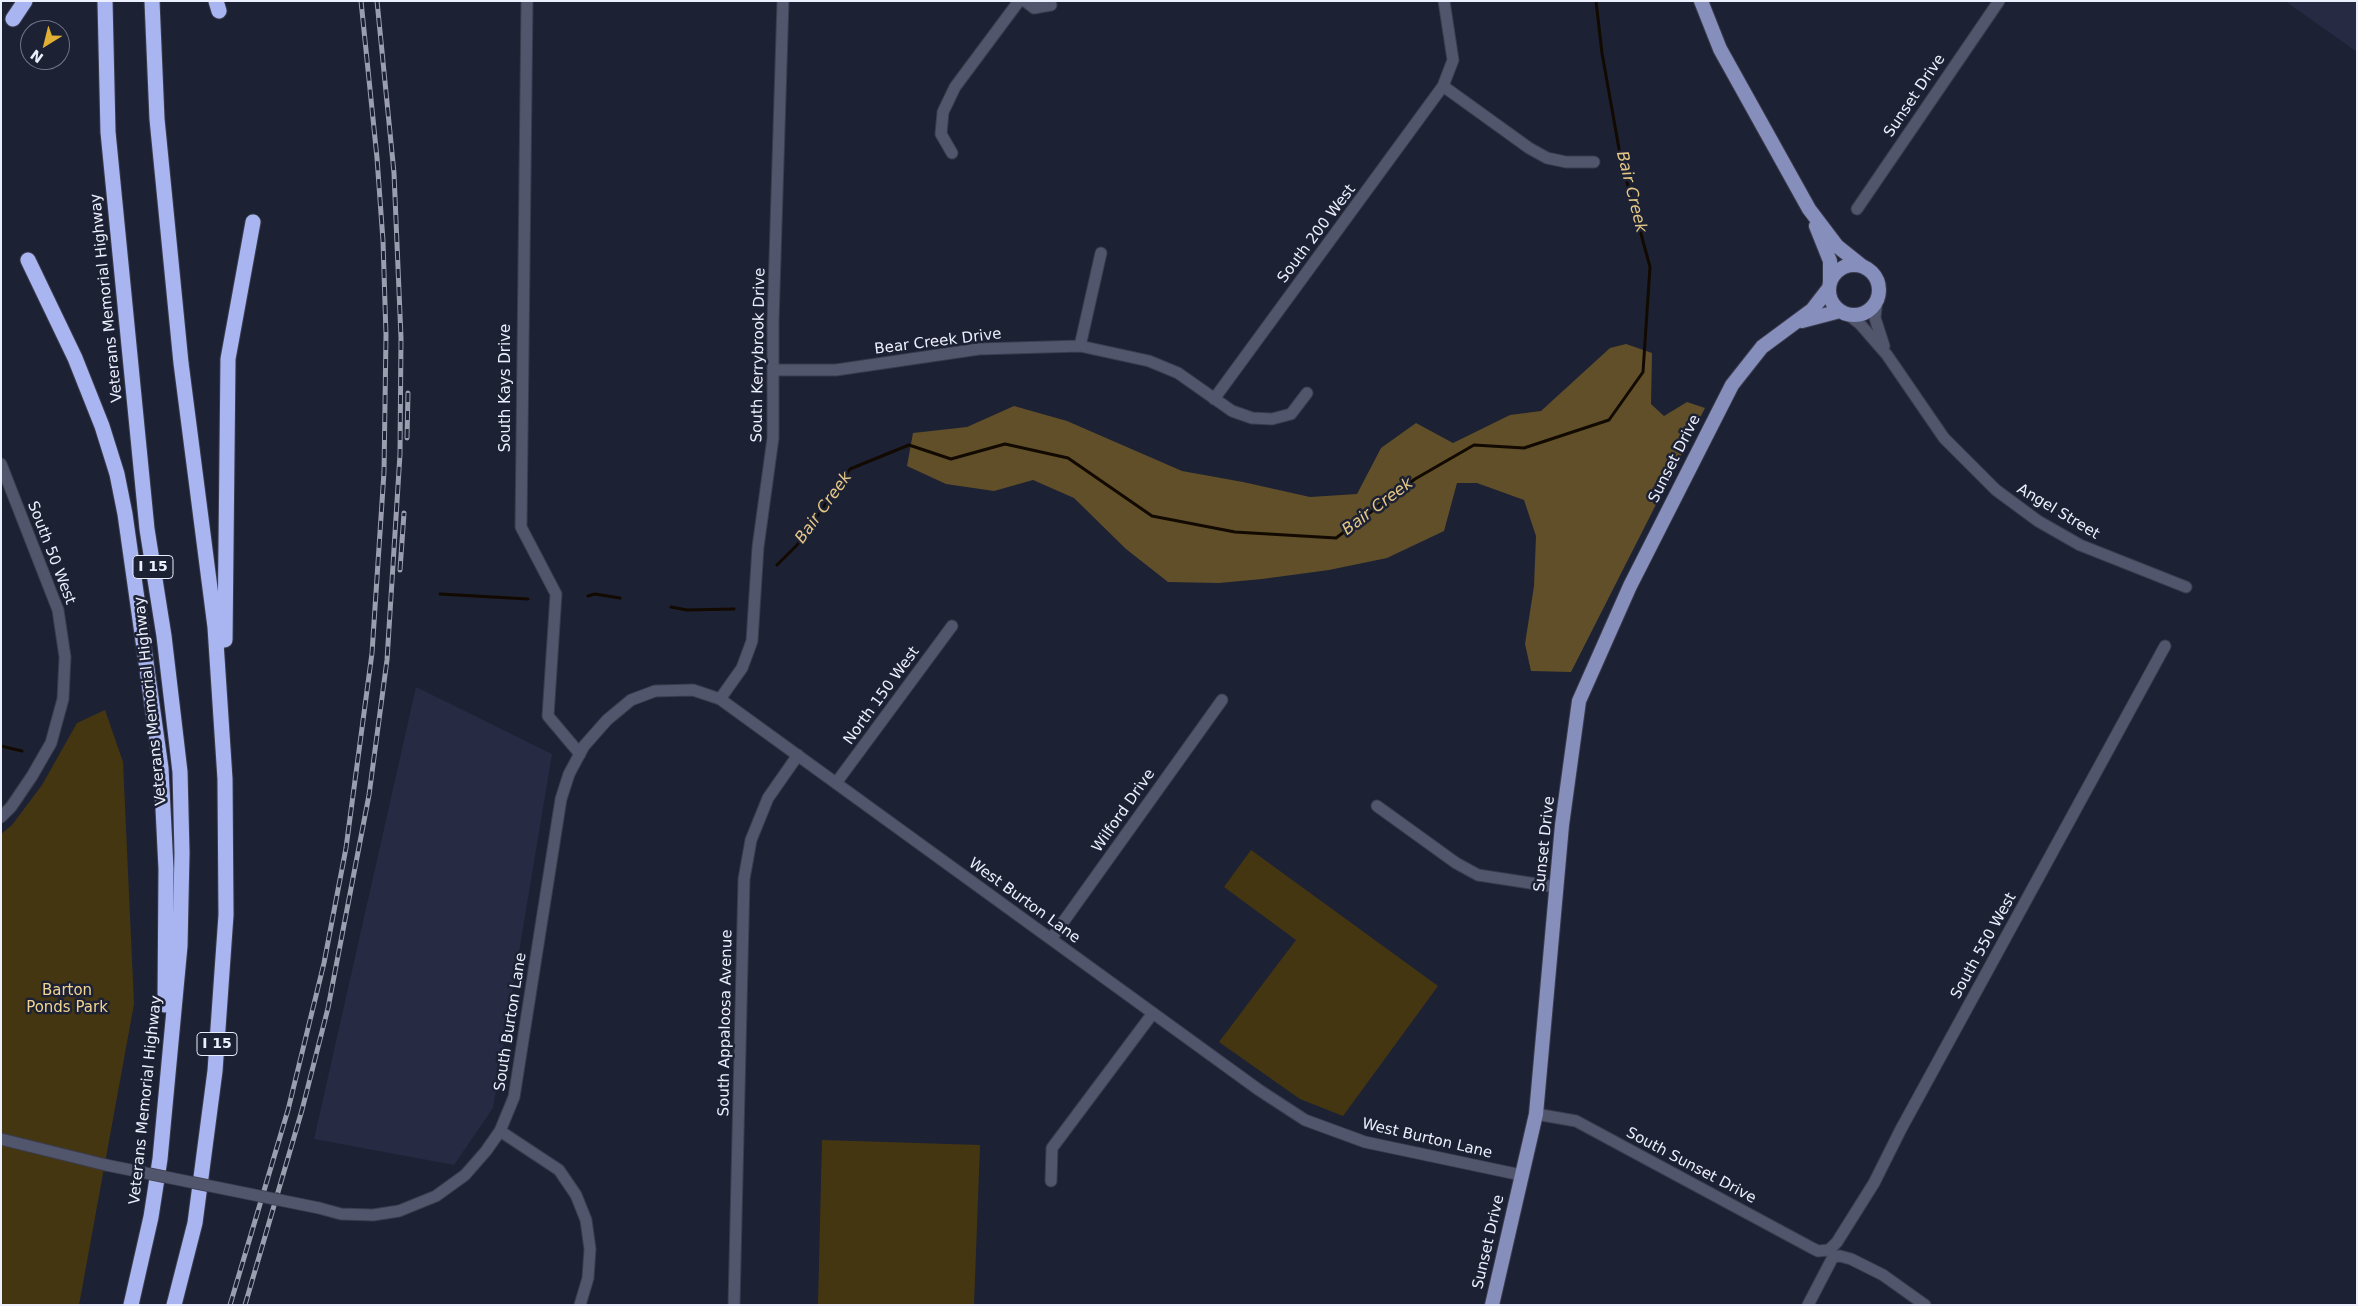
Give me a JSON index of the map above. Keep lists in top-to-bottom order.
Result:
{
  "streets": {
    "highway": ["Veterans Memorial Highway", "I 15"],
    "main road": ["Sunset Drive"],
    "street": [
      "South 200 West",
      "Bear Creek Drive",
      "South Kerrybrook Drive",
      "South Kays Drive",
      "Angel Street",
      "South 50 West",
      "North 150 West",
      "Wilford Drive",
      "West Burton Lane",
      "South 550 West",
      "South Burton Lane",
      "South Appaloosa Avenue",
      "South Sunset Drive"
    ]
  },
  "crossings": [
    ["Sunset Drive", "West Burton Lane"],
    ["Sunset Drive", "South Sunset Drive"],
    ["South 200 West", "Bear Creek Drive"],
    ["Bear Creek Drive", "South Kerrybrook Drive"],
    ["South Kerrybrook Drive", "West Burton Lane"],
    ["South Kays Drive", "West Burton Lane"],
    ["North 150 West", "West Burton Lane"],
    ["Wilford Drive", "West Burton Lane"],
    ["West Burton Lane", "South Burton Lane"],
    ["West Burton Lane", "South Appaloosa Avenue"],
    ["South 550 West", "South Sunset Drive"]
  ],
  "water": ["Bair Creek"],
  "parks": ["Barton Ponds Park"],
  "north": "bottom left"
}
